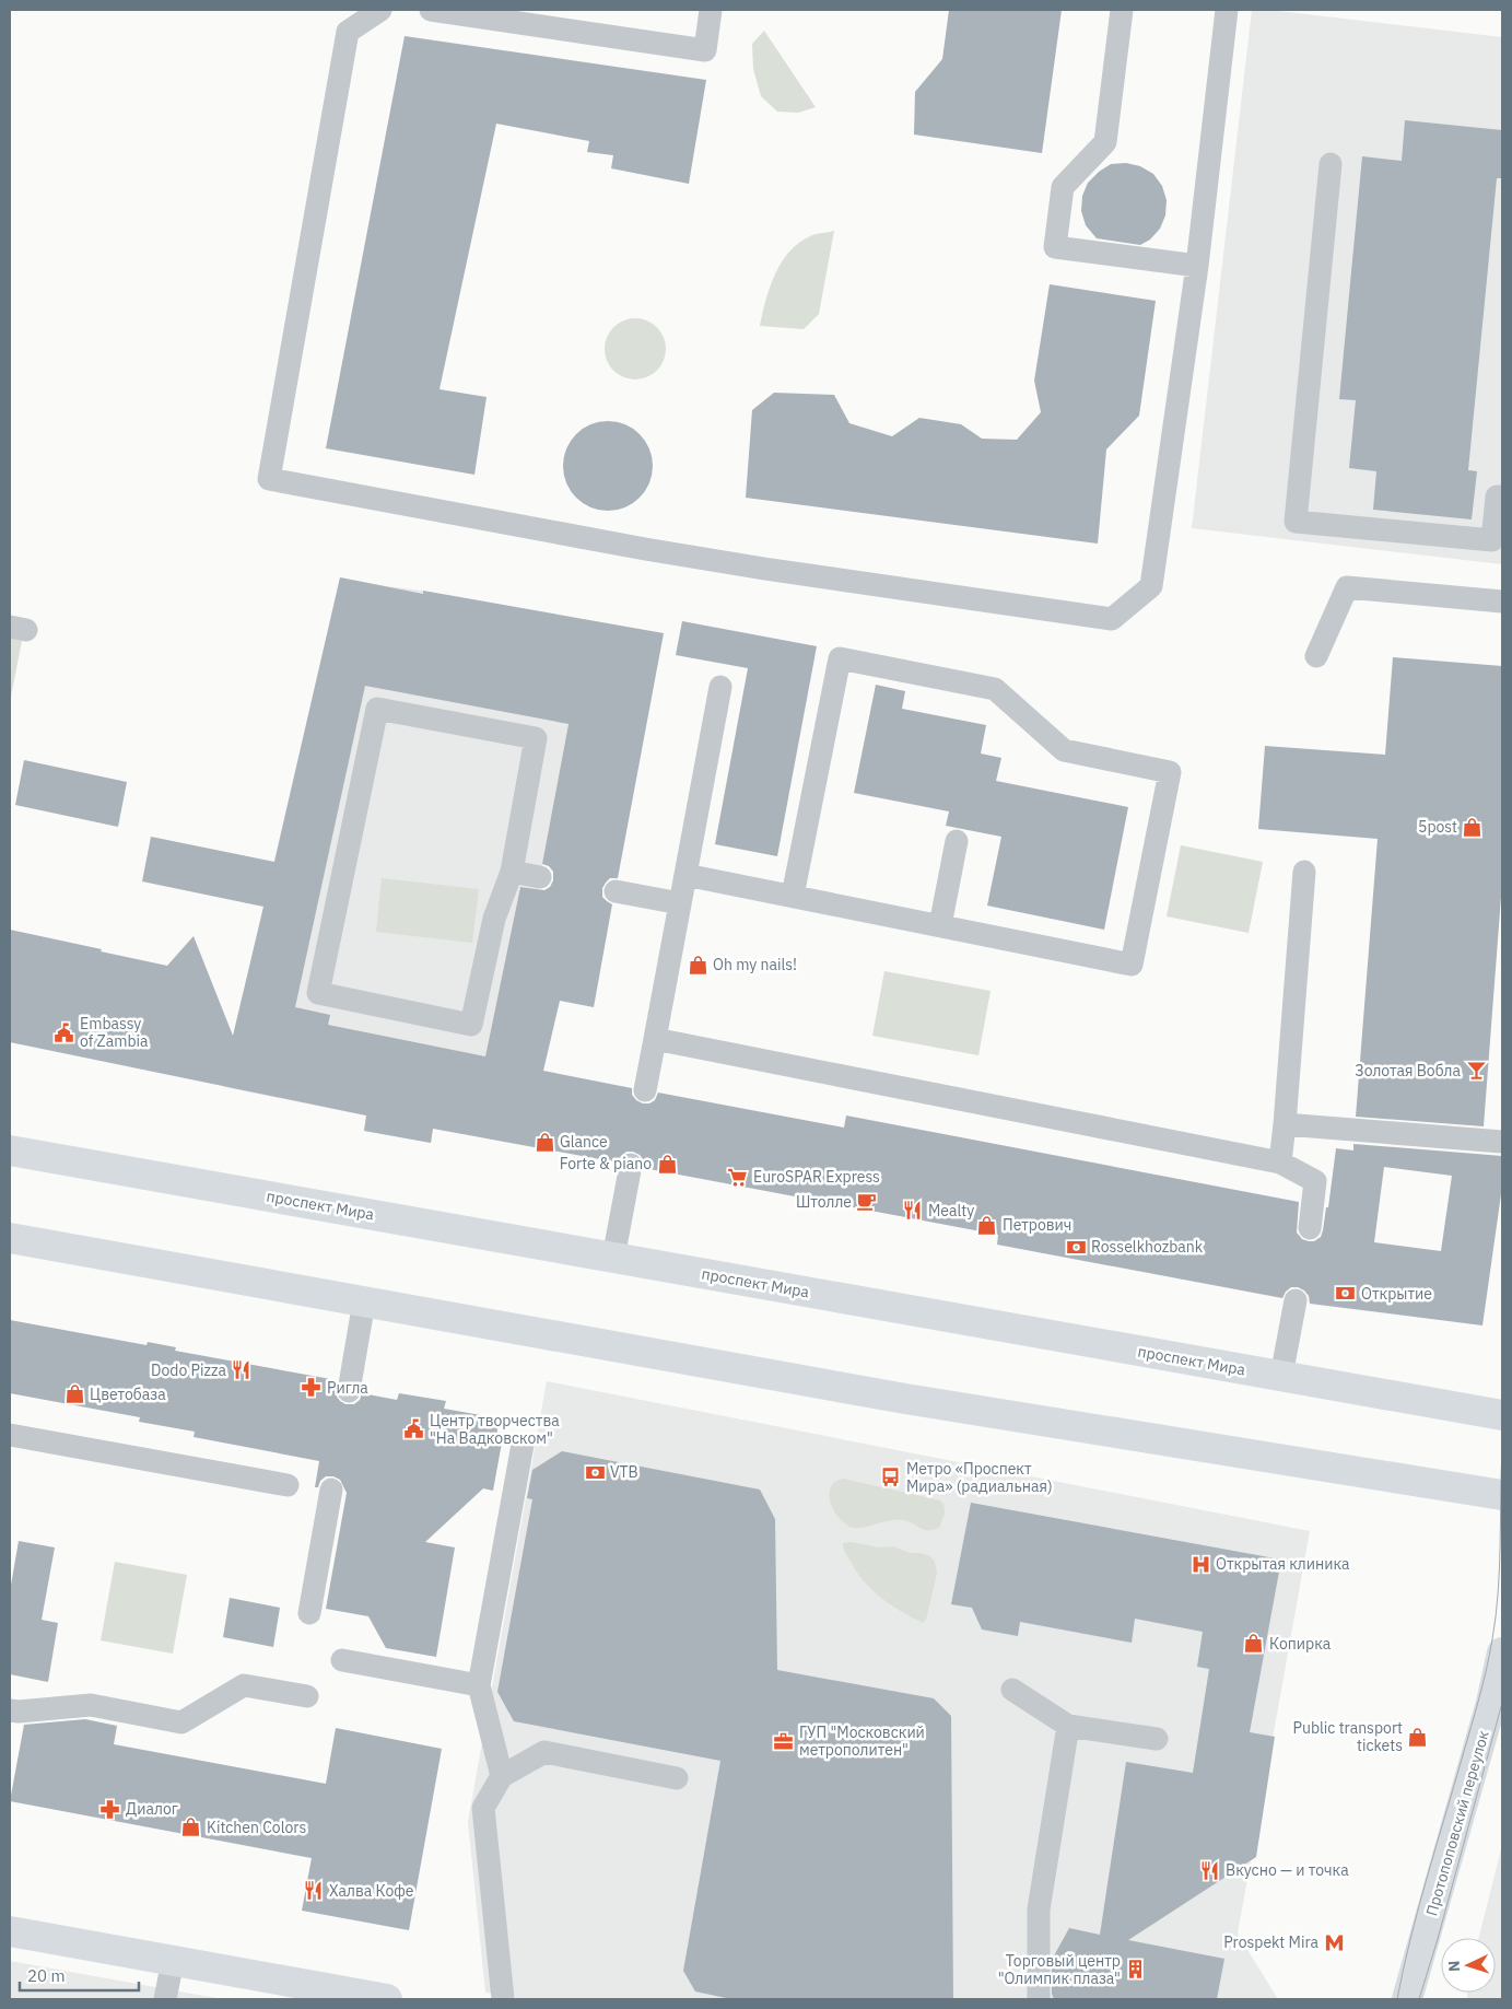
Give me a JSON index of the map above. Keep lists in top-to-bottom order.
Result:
{
  "streets": {
    "main road": ["проспект Мира", "Протопоповский переулок"]
  },
  "places": {
    "shop": [
      "5post",
      "Oh my nails!",
      "Glance",
      "Forte & piano",
      "Петрович",
      "Цветобаза",
      "Копирка",
      "Public transport tickets",
      "Kitchen Colors"
    ],
    "public building": ["Embassy of Zambia", "Центр творчества \"На Вадковском\""],
    "bar": ["Золотая Вобла"],
    "supermarket": ["EuroSPAR Express"],
    "cafe": ["Штолле"],
    "restaurant": [
      "Mealty",
      "Dodo Pizza",
      "Вкусно — и точка",
      "Халва Кофе"
    ],
    "bank": ["Rosselkhozbank", "Открытие", "VTB"],
    "pharmacy": ["Ригла", "Диалог"],
    "bus stop": ["Метро «Проспект Мира» (радиальная)"],
    "hospital": ["Открытая клиника"],
    "office": ["ГУП \"Московский метрополитен\""],
    "metro station": ["Prospekt Mira"],
    "building": ["Торговый центр \"Олимпик плаза\""]
  },
  "scale_bar": "20 m",
  "north": "left"
}
